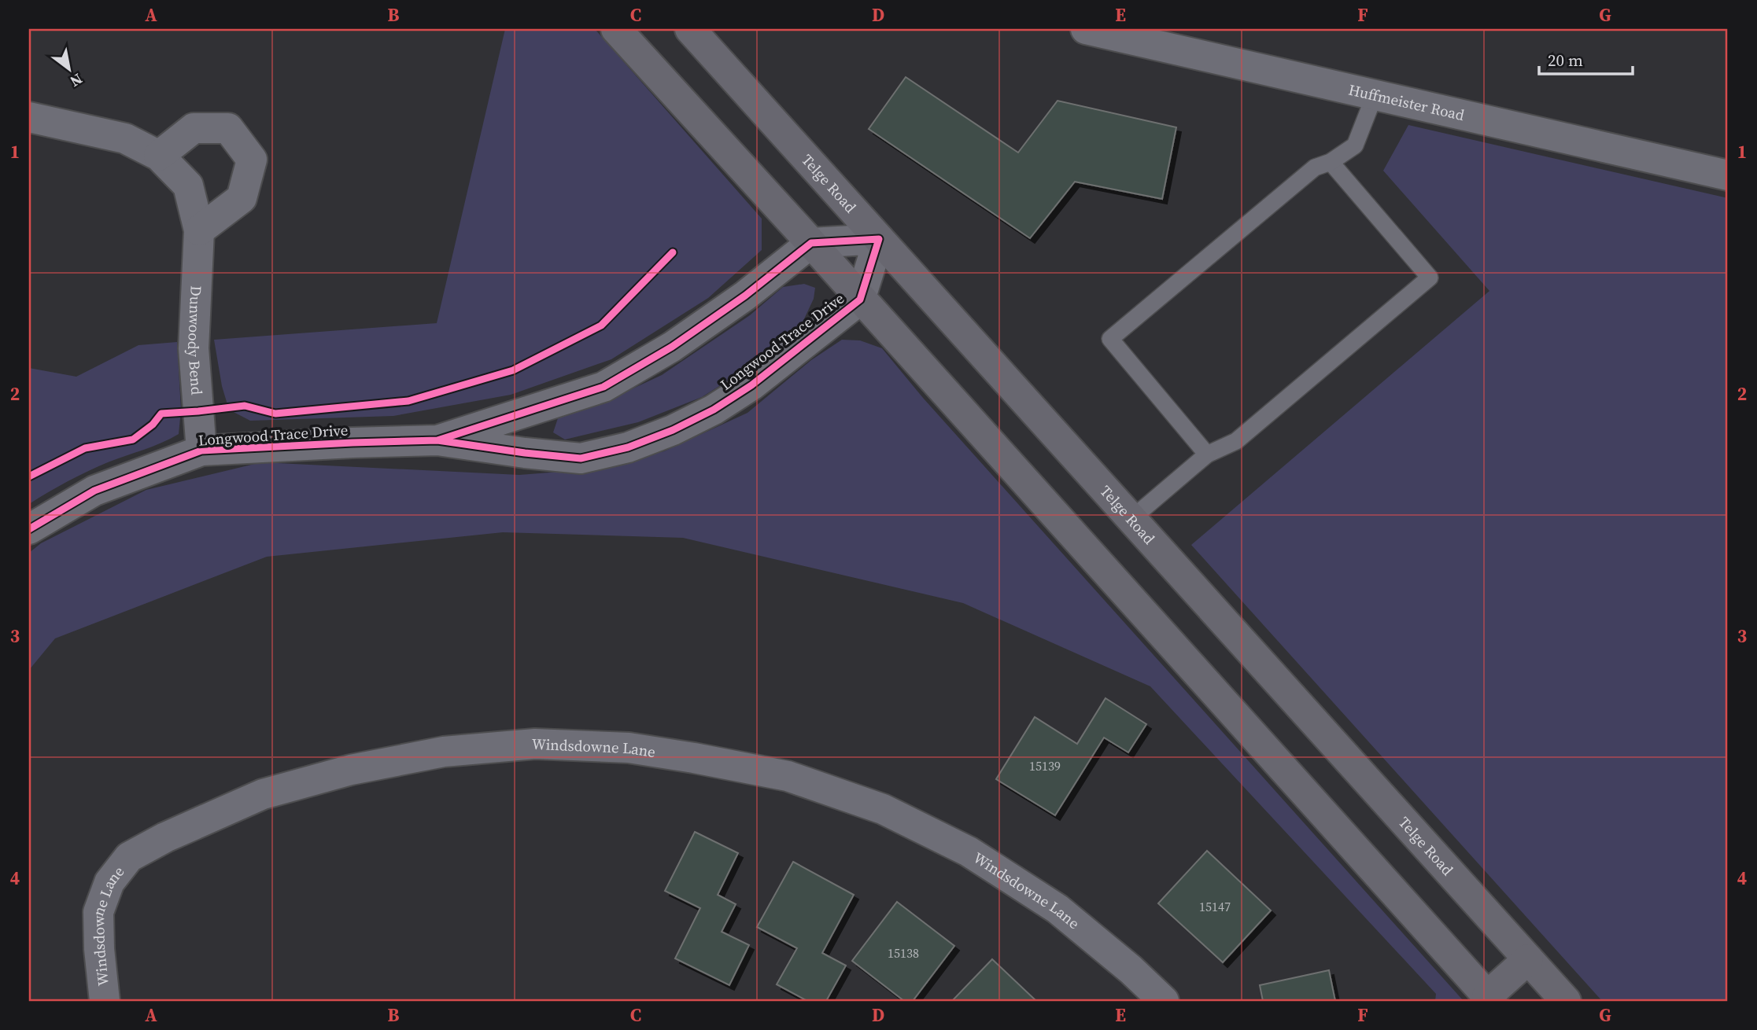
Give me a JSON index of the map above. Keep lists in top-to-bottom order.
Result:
{
  "streets": {
    "main road": ["Telge Road"],
    "street": [
      "Huffmeister Road",
      "Dunwoody Bend",
      "Longwood Trace Drive",
      "Windsdowne Lane"
    ]
  },
  "crossings": [
    ["Telge Road", "Longwood Trace Drive"],
    ["Dunwoody Bend", "Longwood Trace Drive"]
  ],
  "house_numbers": ["15139", "15147", "15138"],
  "scale_bar": "20 m",
  "north": "bottom right",
  "grid": {
    "columns": [
      "A",
      "B",
      "C",
      "D",
      "E",
      "F",
      "G"
    ],
    "rows": [
      "1",
      "2",
      "3",
      "4"
    ]
  }
}
